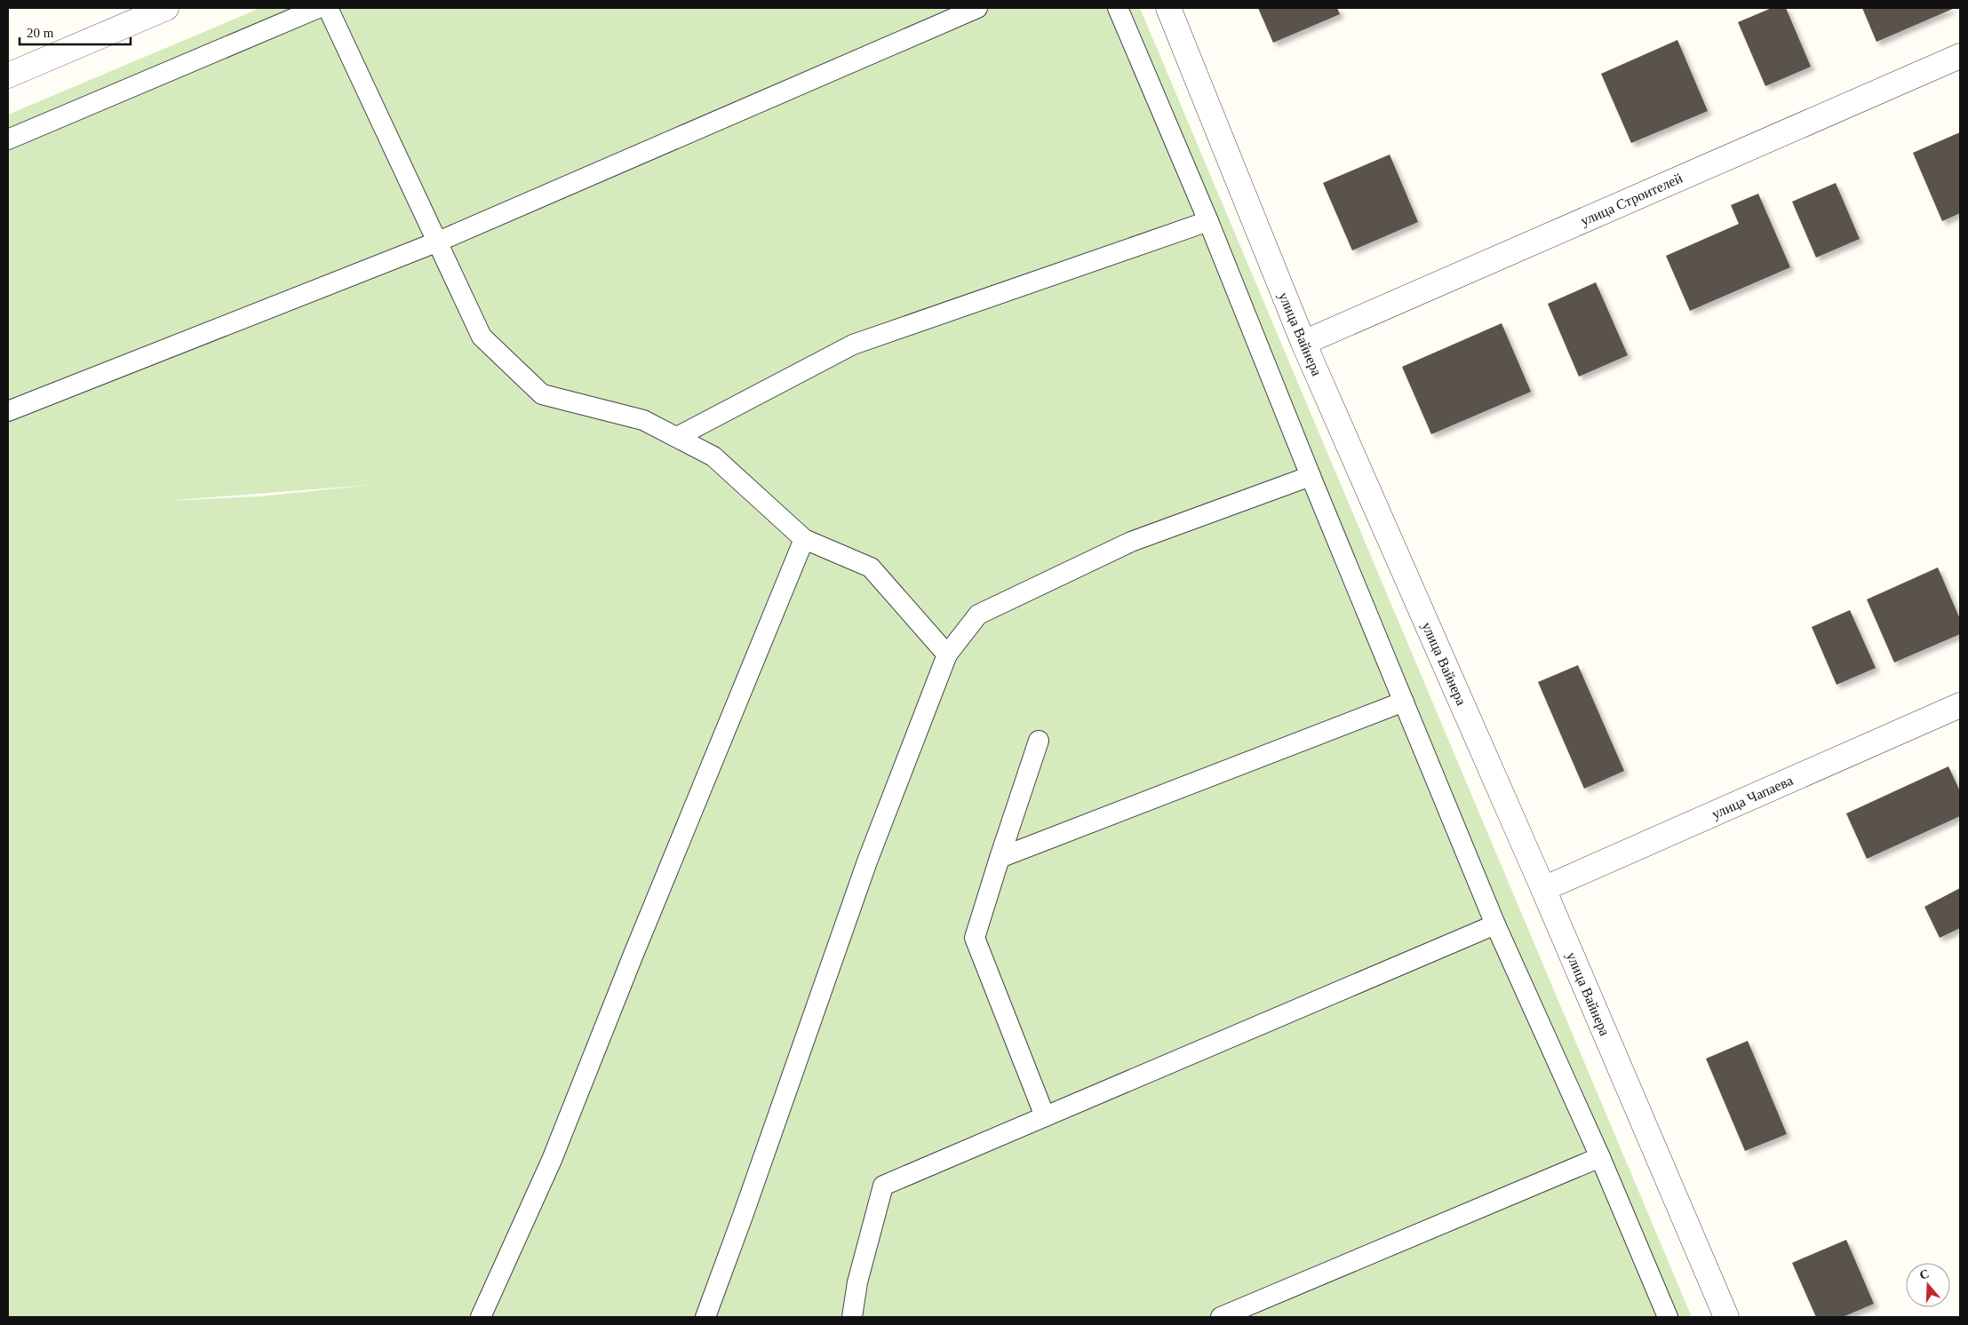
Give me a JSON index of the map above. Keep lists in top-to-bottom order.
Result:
{
  "streets": {
    "street": ["улица Строителей", "улица Вайнера", "улица Чапаева"]
  },
  "crossings": [
    ["улица Строителей", "улица Вайнера"],
    ["улица Вайнера", "улица Чапаева"]
  ],
  "scale_bar": "20 m",
  "north": "top"
}
